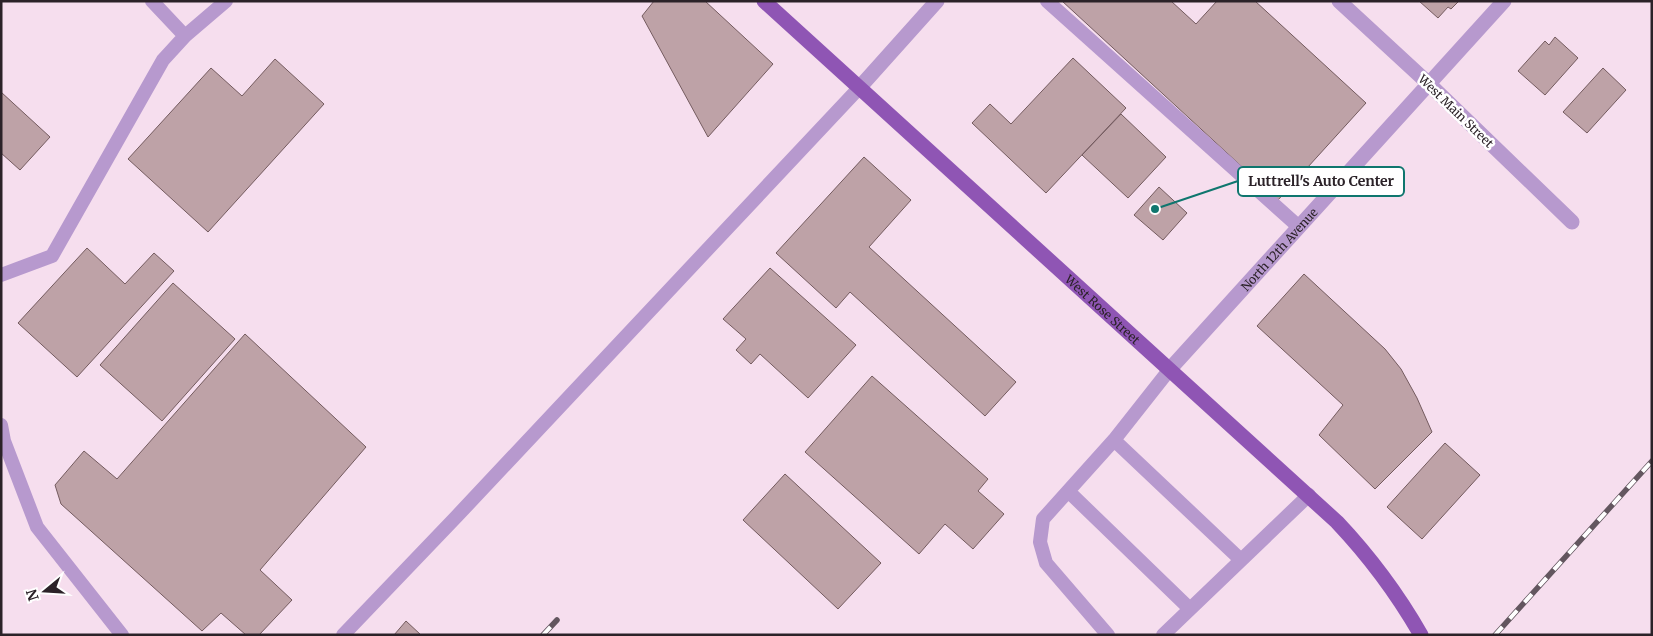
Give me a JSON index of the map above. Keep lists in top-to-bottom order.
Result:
{
  "streets": {
    "main road": ["West Rose Street"],
    "street": ["West Main Street", "North 12th Avenue"]
  },
  "crossings": [
    ["West Main Street", "North 12th Avenue"],
    ["North 12th Avenue", "West Rose Street"]
  ],
  "places": ["Luttrell's Auto Center"],
  "north": "left"
}
